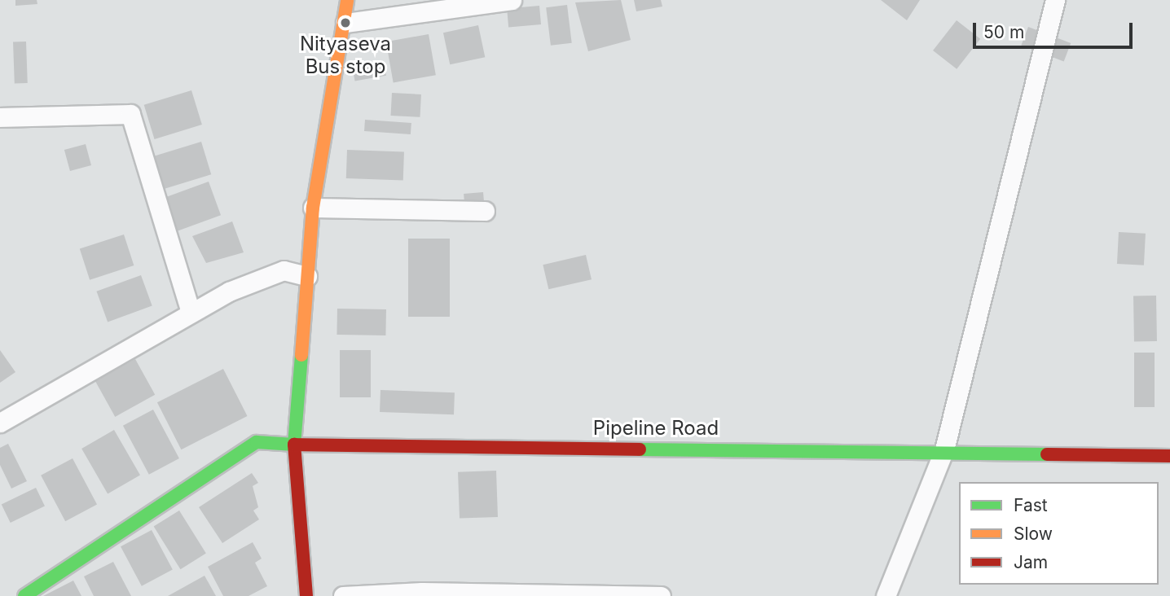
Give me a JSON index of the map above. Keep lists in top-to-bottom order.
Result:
{
  "streets": {
    "main road": ["Pipeline Road"]
  },
  "places": ["Nityaseva Bus stop"],
  "legend": ["Fast", "Slow", "Jam"],
  "scale_bar": "50 m"
}
